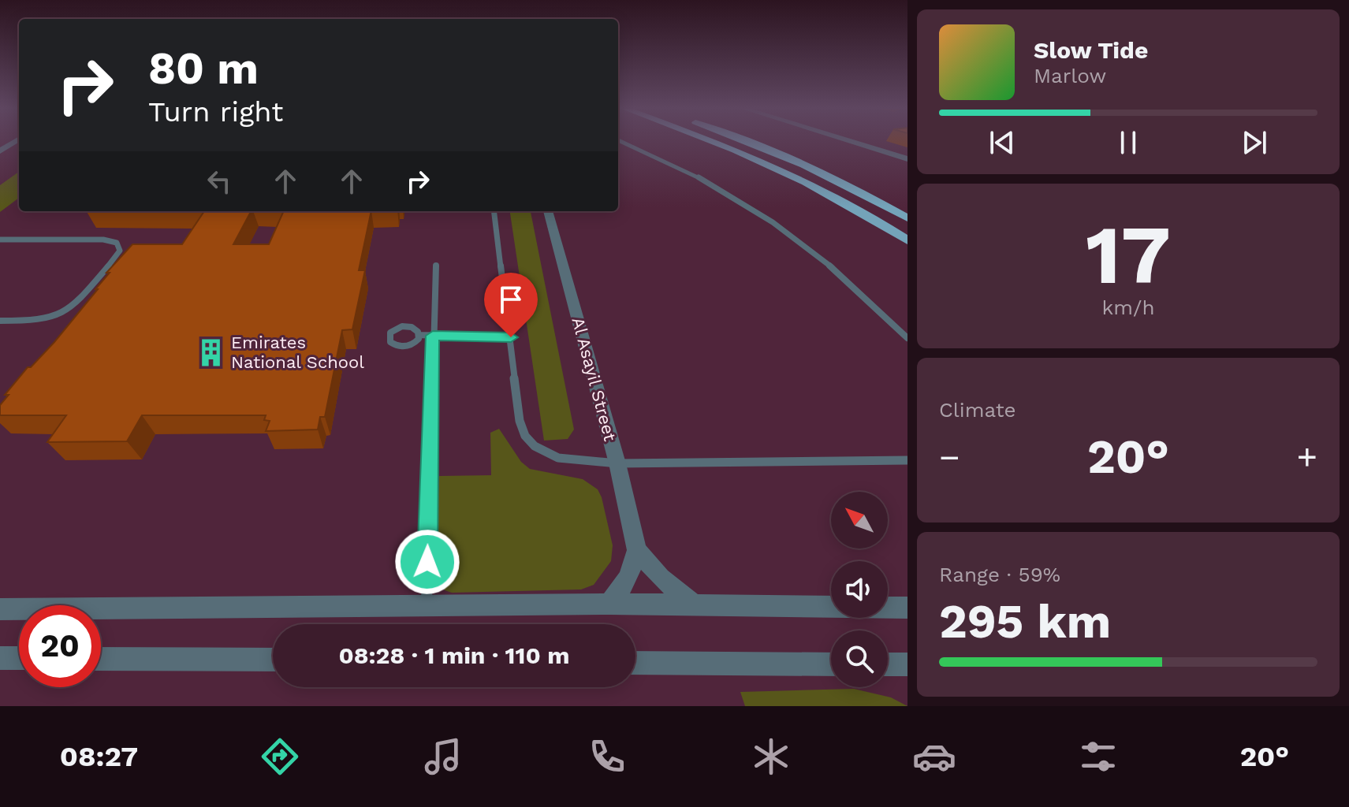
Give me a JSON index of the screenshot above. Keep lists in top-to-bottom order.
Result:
{
  "streets": {
    "street": ["Al Asayil Street"]
  },
  "places": {
    "building": ["Emirates National School"]
  },
  "north": "top left",
  "page": {
    "turn": ["80 m", "Turn right"],
    "song": ["Slow Tide", "Marlow"],
    "tile": [
      ["17", "km/h"],
      "Climate",
      ["Range · 59%", "295 km"]
    ],
    "heat": ["−", "20°", "+"],
    "limit": "20",
    "trip": "08:28 · 1 min · 110 m",
    "tabs": ["08:27", "20°"]
  }
}
